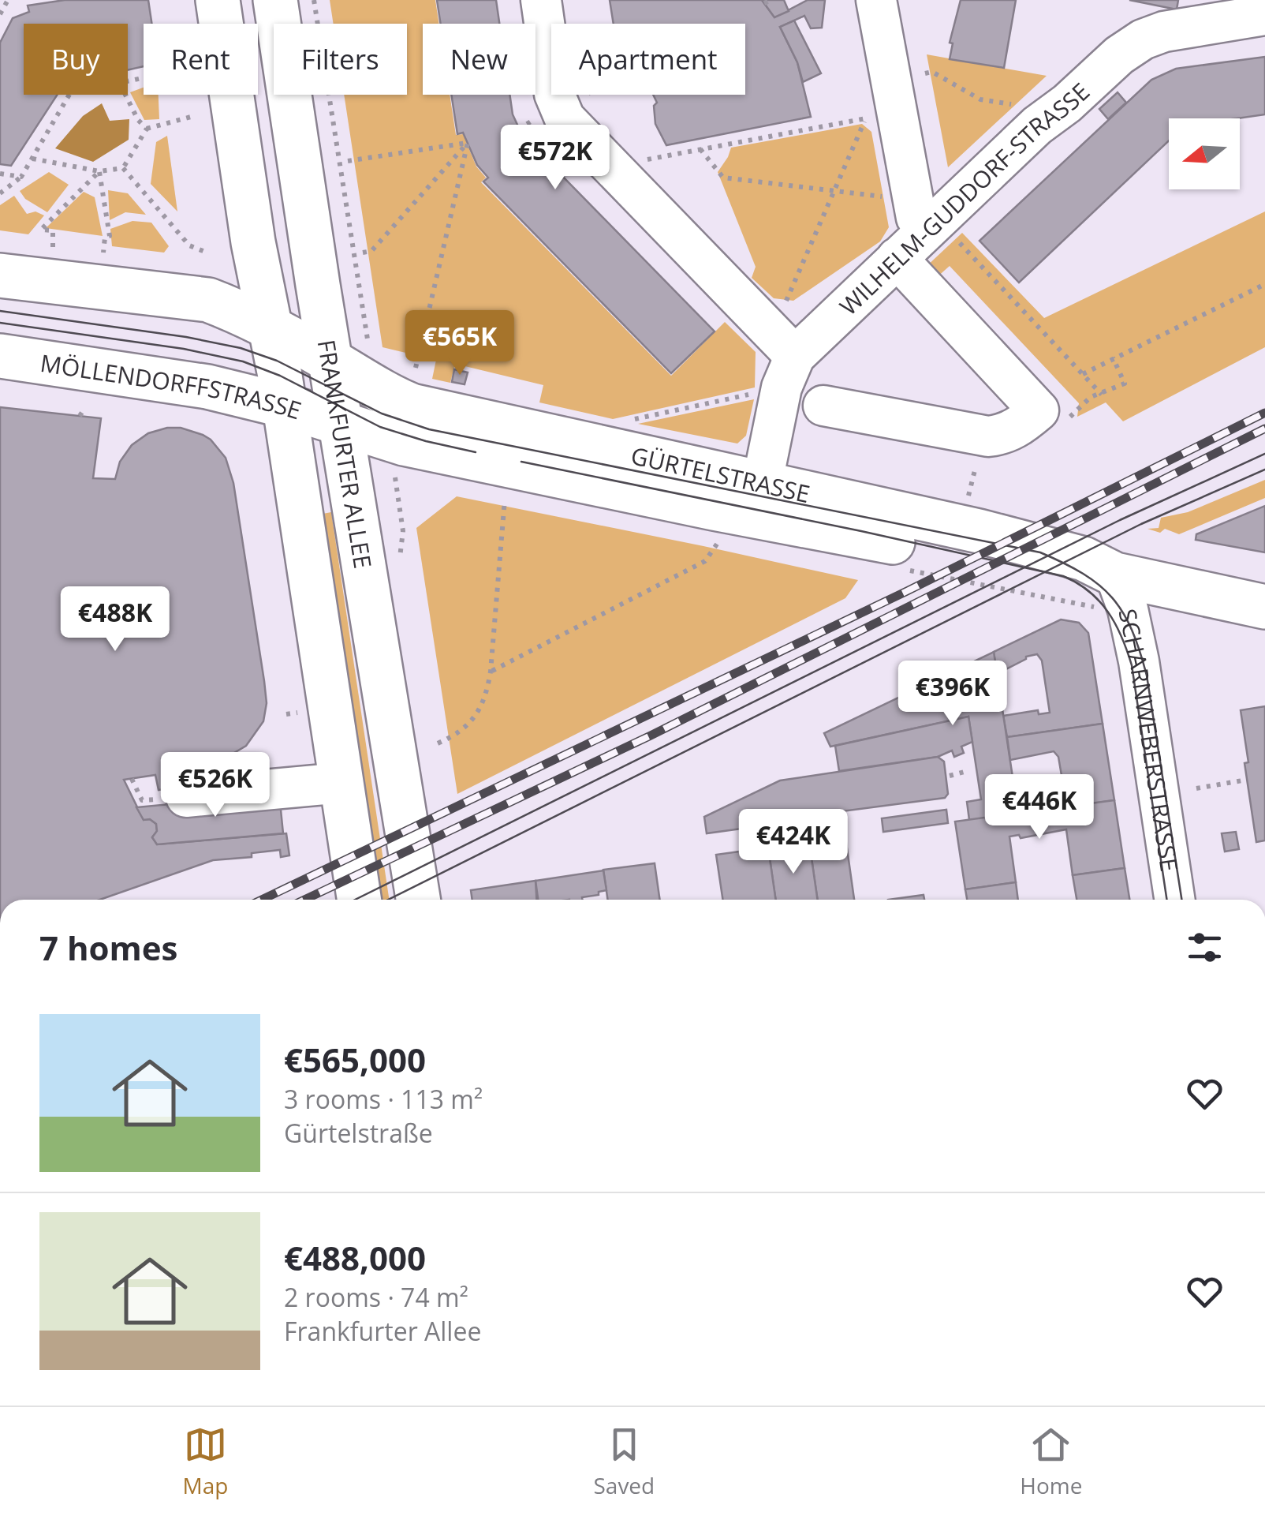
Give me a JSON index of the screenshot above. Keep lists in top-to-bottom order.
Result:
{
  "streets": {
    "main road": ["MÖLLENDORFFSTRASSE", "FRANKFURTER ALLEE", "GÜRTELSTRASSE"],
    "street": ["WILHELM-GUDDORF-STRASSE", "SCHARNWEBERSTRASSE"]
  },
  "crossings": [
    ["WILHELM-GUDDORF-STRASSE", "GÜRTELSTRASSE"],
    ["MÖLLENDORFFSTRASSE", "FRANKFURTER ALLEE"],
    ["MÖLLENDORFFSTRASSE", "GÜRTELSTRASSE"],
    ["FRANKFURTER ALLEE", "GÜRTELSTRASSE"],
    ["GÜRTELSTRASSE", "SCHARNWEBERSTRASSE"]
  ],
  "north": "left",
  "page": {
    "chip": [
      "Buy",
      "Rent",
      "Filters",
      "New",
      "Apartment"
    ],
    "price": [
      "€572K",
      "€565K",
      "€488K",
      "€396K",
      "€526K",
      "€446K",
      "€424K"
    ],
    "heading": "7 homes",
    "list": [
      {
        "name": "€565,000",
        "note": "3 rooms · 113 m² · Gürtelstraße"
      },
      {
        "name": "€488,000",
        "note": "2 rooms · 74 m² · Frankfurter Allee"
      }
    ],
    "tabs": ["Map", "Saved", "Home"]
  }
}
